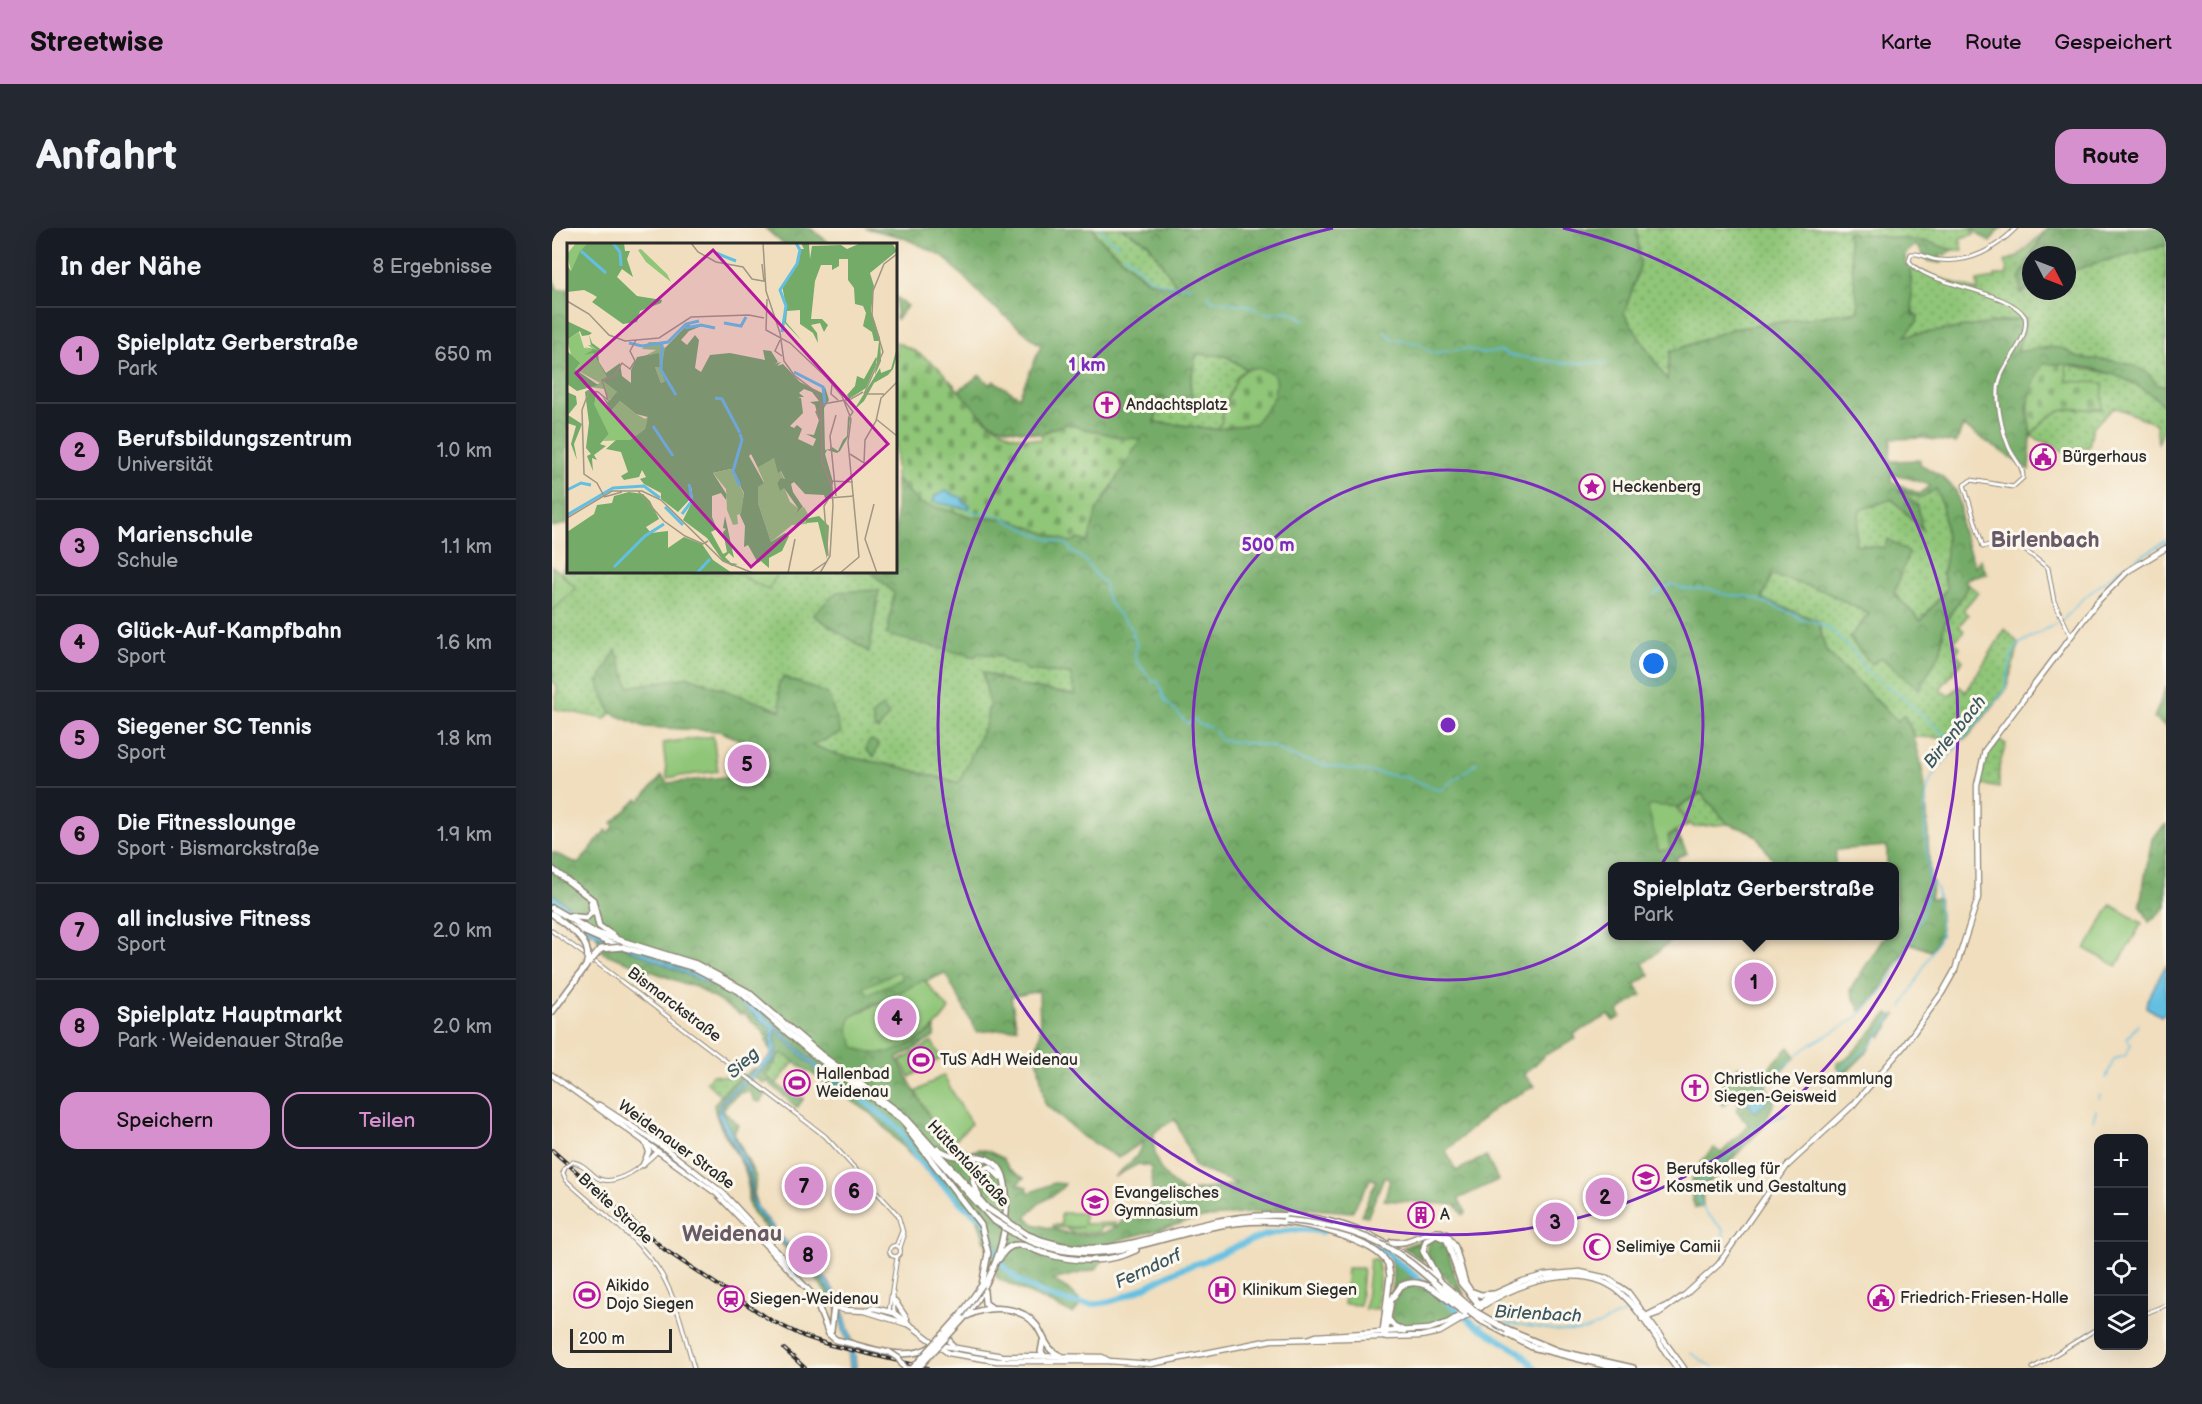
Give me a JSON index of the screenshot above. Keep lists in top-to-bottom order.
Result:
{
  "streets": {
    "highway": ["Hüttentalstraße"],
    "main road": ["Weidenauer Straße"],
    "street": ["Bismarckstraße", "Breite Straße"]
  },
  "crossings": [
    ["Bismarckstraße", "Weidenauer Straße"],
    ["Weidenauer Straße", "Breite Straße"]
  ],
  "districts": ["Birlenbach", "Weidenau"],
  "water": ["Birlenbach", "Sieg", "Ferndorf"],
  "places": {
    "church": ["Andachtsplatz", "Christliche Versammlung Siegen-Geisweid"],
    "public building": ["Bürgerhaus", "Friedrich-Friesen-Halle"],
    "place": ["Heckenberg"],
    "sports": ["TuS AdH Weidenau", "Hallenbad Weidenau", "Aikido Dojo Siegen"],
    "school or university": ["Berufskolleg für Kosmetik und Gestaltung", "Evangelisches Gymnasium"],
    "building": ["A"],
    "mosque": ["Selimiye Camii"],
    "hospital": ["Klinikum Siegen"],
    "station": ["Siegen-Weidenau"]
  },
  "scale_bar": "200 m",
  "north": "bottom right",
  "page": {
    "header": "Streetwise",
    "nav": ["Karte", "Route", "Gespeichert"],
    "buttons": [
      "Route",
      ["Speichern", "Teilen"]
    ],
    "title": "Anfahrt",
    "heading": ["In der Nähe", "8 Ergebnisse"],
    "list": [
      {
        "mark": "1",
        "name": "Spielplatz Gerberstraße",
        "note": "Park",
        "value": "650 m"
      },
      {
        "mark": "2",
        "name": "Berufsbildungszentrum",
        "note": "Universität",
        "value": "1.0 km"
      },
      {
        "mark": "3",
        "name": "Marienschule",
        "note": "Schule",
        "value": "1.1 km"
      },
      {
        "mark": "4",
        "name": "Glück-Auf-Kampfbahn",
        "note": "Sport",
        "value": "1.6 km"
      },
      {
        "mark": "5",
        "name": "Siegener SC Tennis",
        "note": "Sport",
        "value": "1.8 km"
      },
      {
        "mark": "6",
        "name": "Die Fitnesslounge",
        "note": "Sport · Bismarckstraße",
        "value": "1.9 km"
      },
      {
        "mark": "7",
        "name": "all inclusive Fitness",
        "note": "Sport",
        "value": "2.0 km"
      },
      {
        "mark": "8",
        "name": "Spielplatz Hauptmarkt",
        "note": "Park · Weidenauer Straße",
        "value": "2.0 km"
      }
    ],
    "pins": [
      "5",
      "1",
      "4",
      "7",
      "6",
      "2",
      "3",
      "8"
    ],
    "popup": ["Spielplatz Gerberstraße", "Park"],
    "map_buttons": ["+", "−"],
    "scale": "200 m"
  },
  "rings": ["1 km", "500 m"]
}
